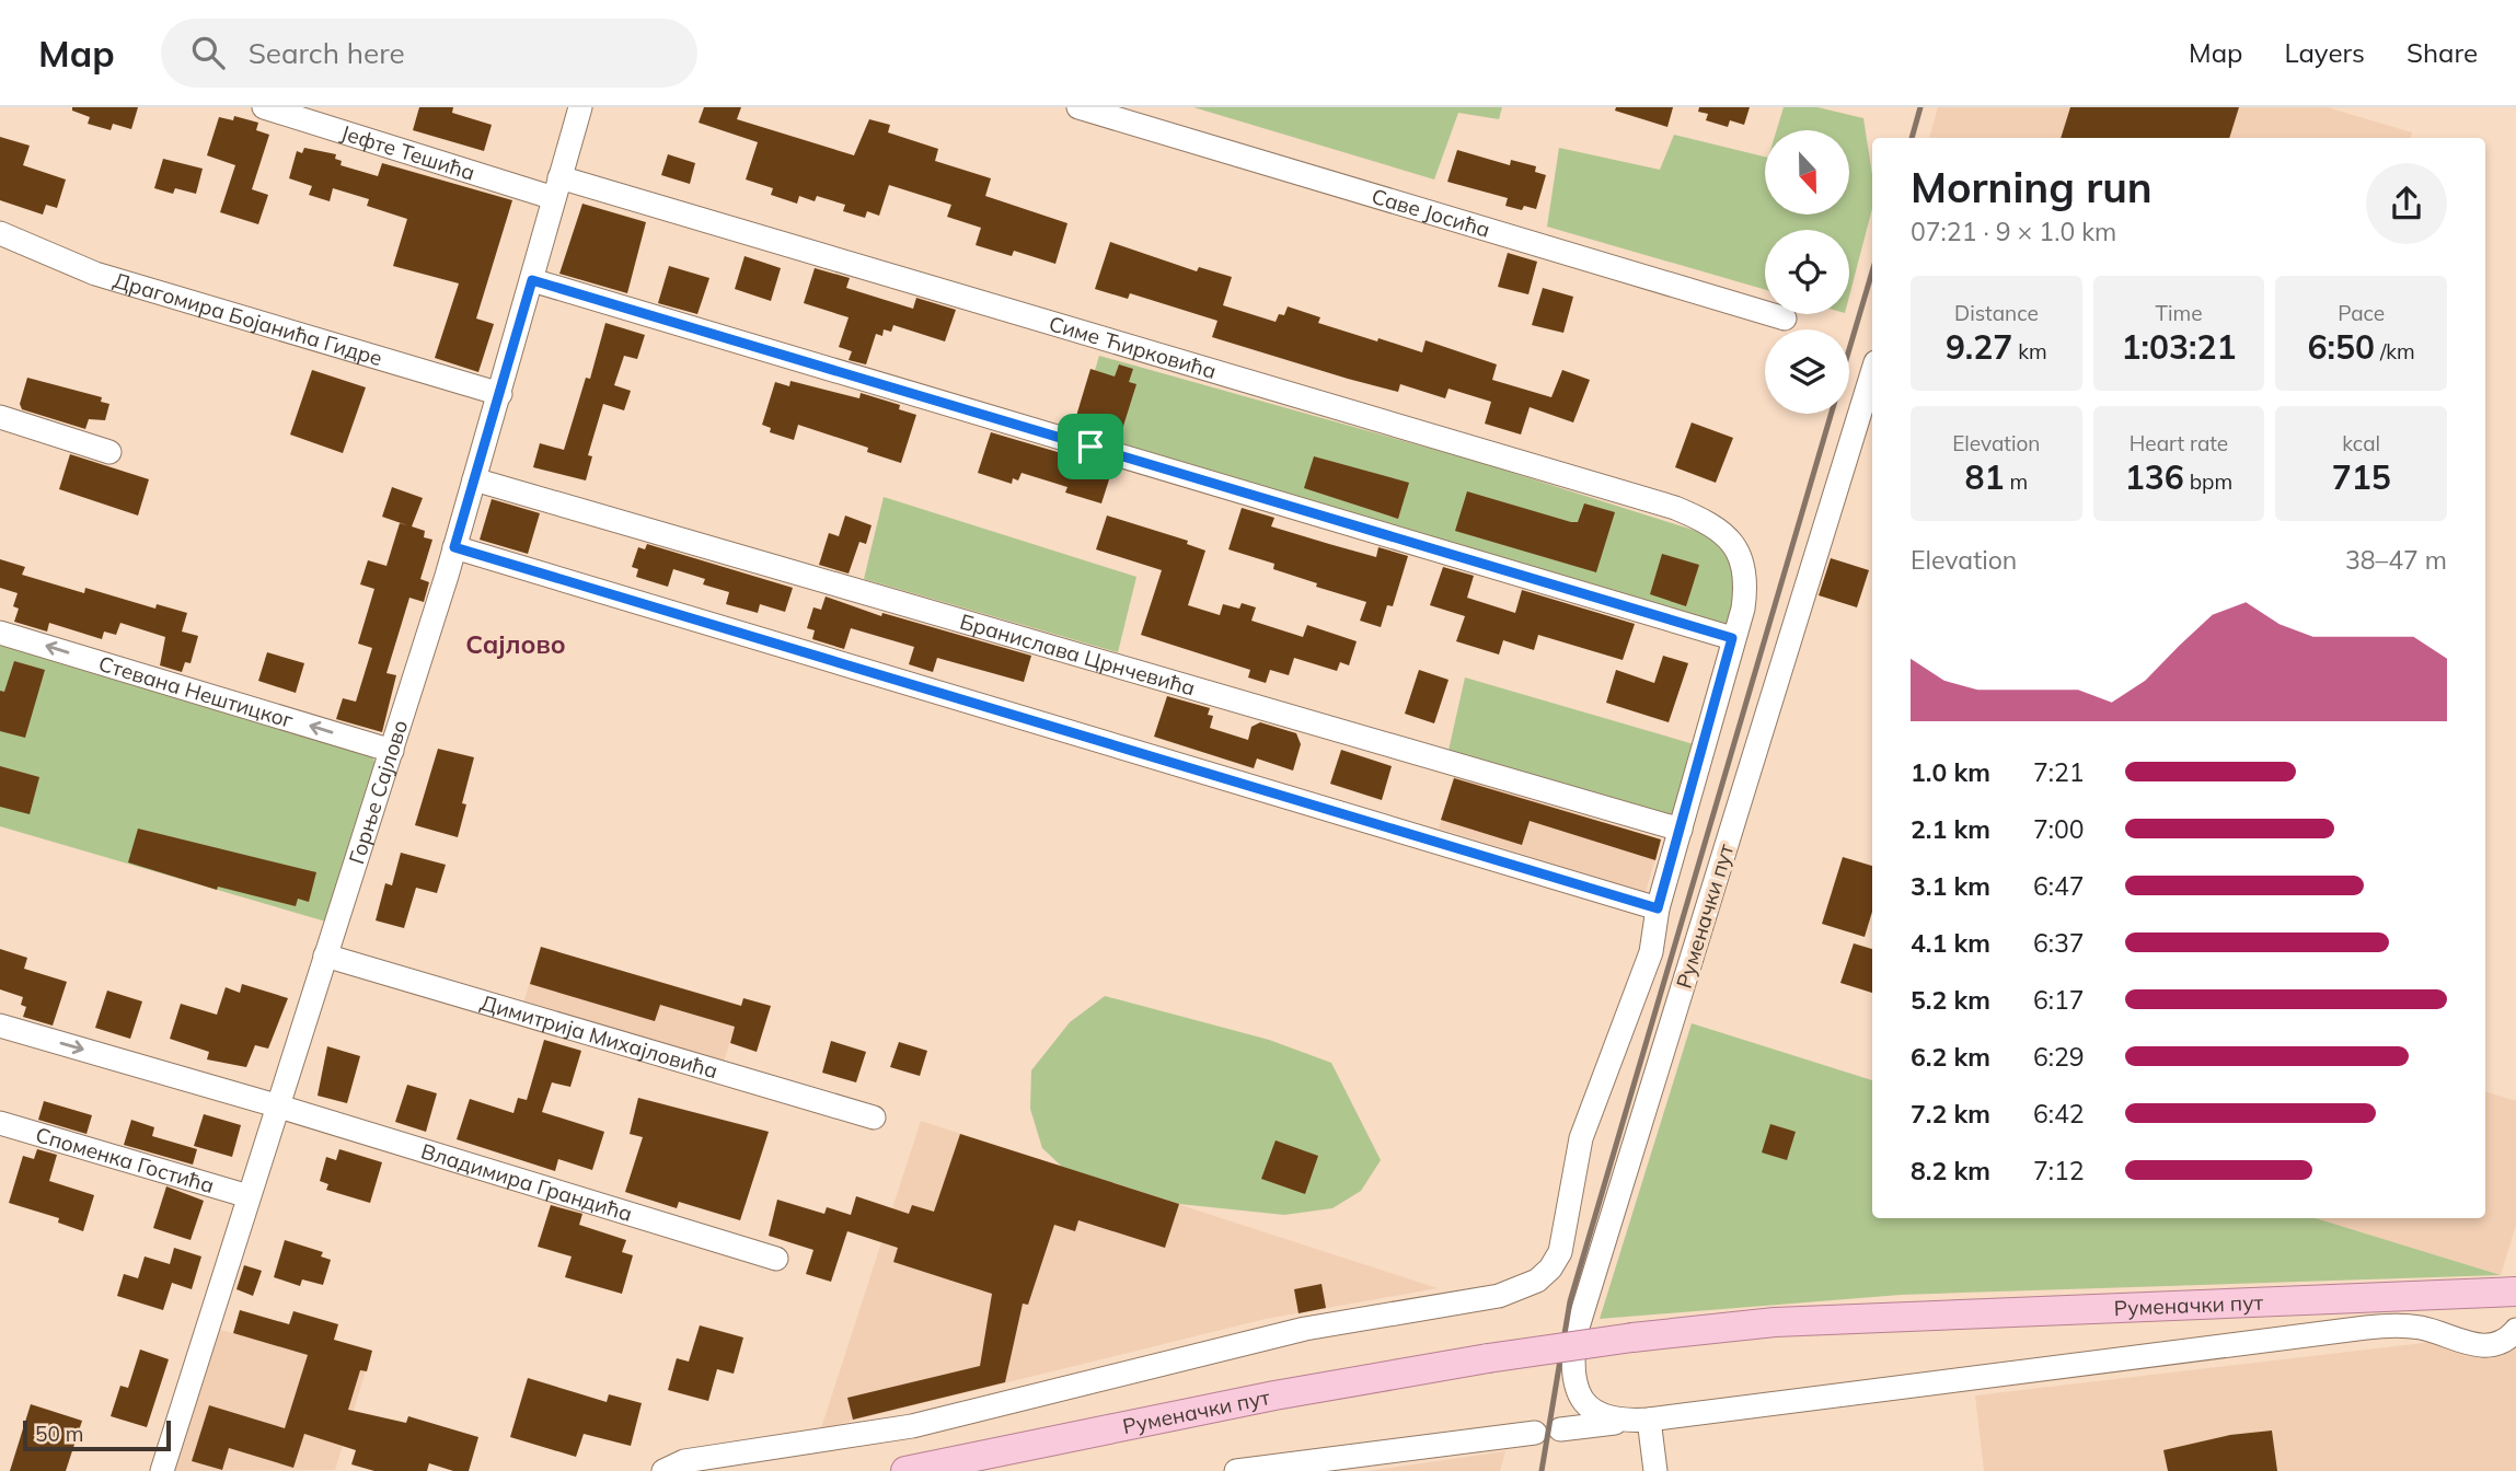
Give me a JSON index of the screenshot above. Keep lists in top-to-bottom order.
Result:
{
  "streets": {
    "main road": ["Руменачки пут"],
    "street": [
      "Јефте Тешића",
      "Саве Јосића",
      "Драгомира Бојанића Гидре",
      "Симе Ћирковића",
      "Бранислава Црнчевића",
      "Стевана Нештицког",
      "Горње Сајлово",
      "Димитрија Михајловића",
      "Споменка Гостића",
      "Владимира Грандића"
    ]
  },
  "crossings": [
    ["Јефте Тешића", "Симе Ћирковића"],
    ["Јефте Тешића", "Горње Сајлово"],
    ["Драгомира Бојанића Гидре", "Горње Сајлово"],
    ["Симе Ћирковића", "Бранислава Црнчевића"],
    ["Симе Ћирковића", "Горње Сајлово"],
    ["Бранислава Црнчевића", "Горње Сајлово"],
    ["Стевана Нештицког", "Горње Сајлово"],
    ["Горње Сајлово", "Димитрија Михајловића"],
    ["Горње Сајлово", "Споменка Гостића"],
    ["Горње Сајлово", "Владимира Грандића"]
  ],
  "one_way": ["Стевана Нештицког", "Владимира Грандића"],
  "districts": ["Сајлово"],
  "scale_bar": "50 m",
  "north": "bottom",
  "page": {
    "header": "Map",
    "search": "Search here",
    "nav": ["Map", "Layers", "Share"],
    "heading": ["Morning run", "07:21 · 9 × 1.0 km"],
    "stats": [
      ["Distance", "9.27 km"],
      ["Time", "1:03:21"],
      ["Pace", "6:50 /km"],
      ["Elevation", "81 m"],
      ["Heart rate", "136 bpm"],
      ["kcal", "715"]
    ],
    "chart": ["Elevation", "38–47 m"],
    "list": [
      {
        "name": "1.0 km",
        "note": "7:21"
      },
      {
        "name": "2.1 km",
        "note": "7:00"
      },
      {
        "name": "3.1 km",
        "note": "6:47"
      },
      {
        "name": "4.1 km",
        "note": "6:37"
      },
      {
        "name": "5.2 km",
        "note": "6:17"
      },
      {
        "name": "6.2 km",
        "note": "6:29"
      },
      {
        "name": "7.2 km",
        "note": "6:42"
      },
      {
        "name": "8.2 km",
        "note": "7:12"
      }
    ],
    "scale": "50 m"
  }
}
